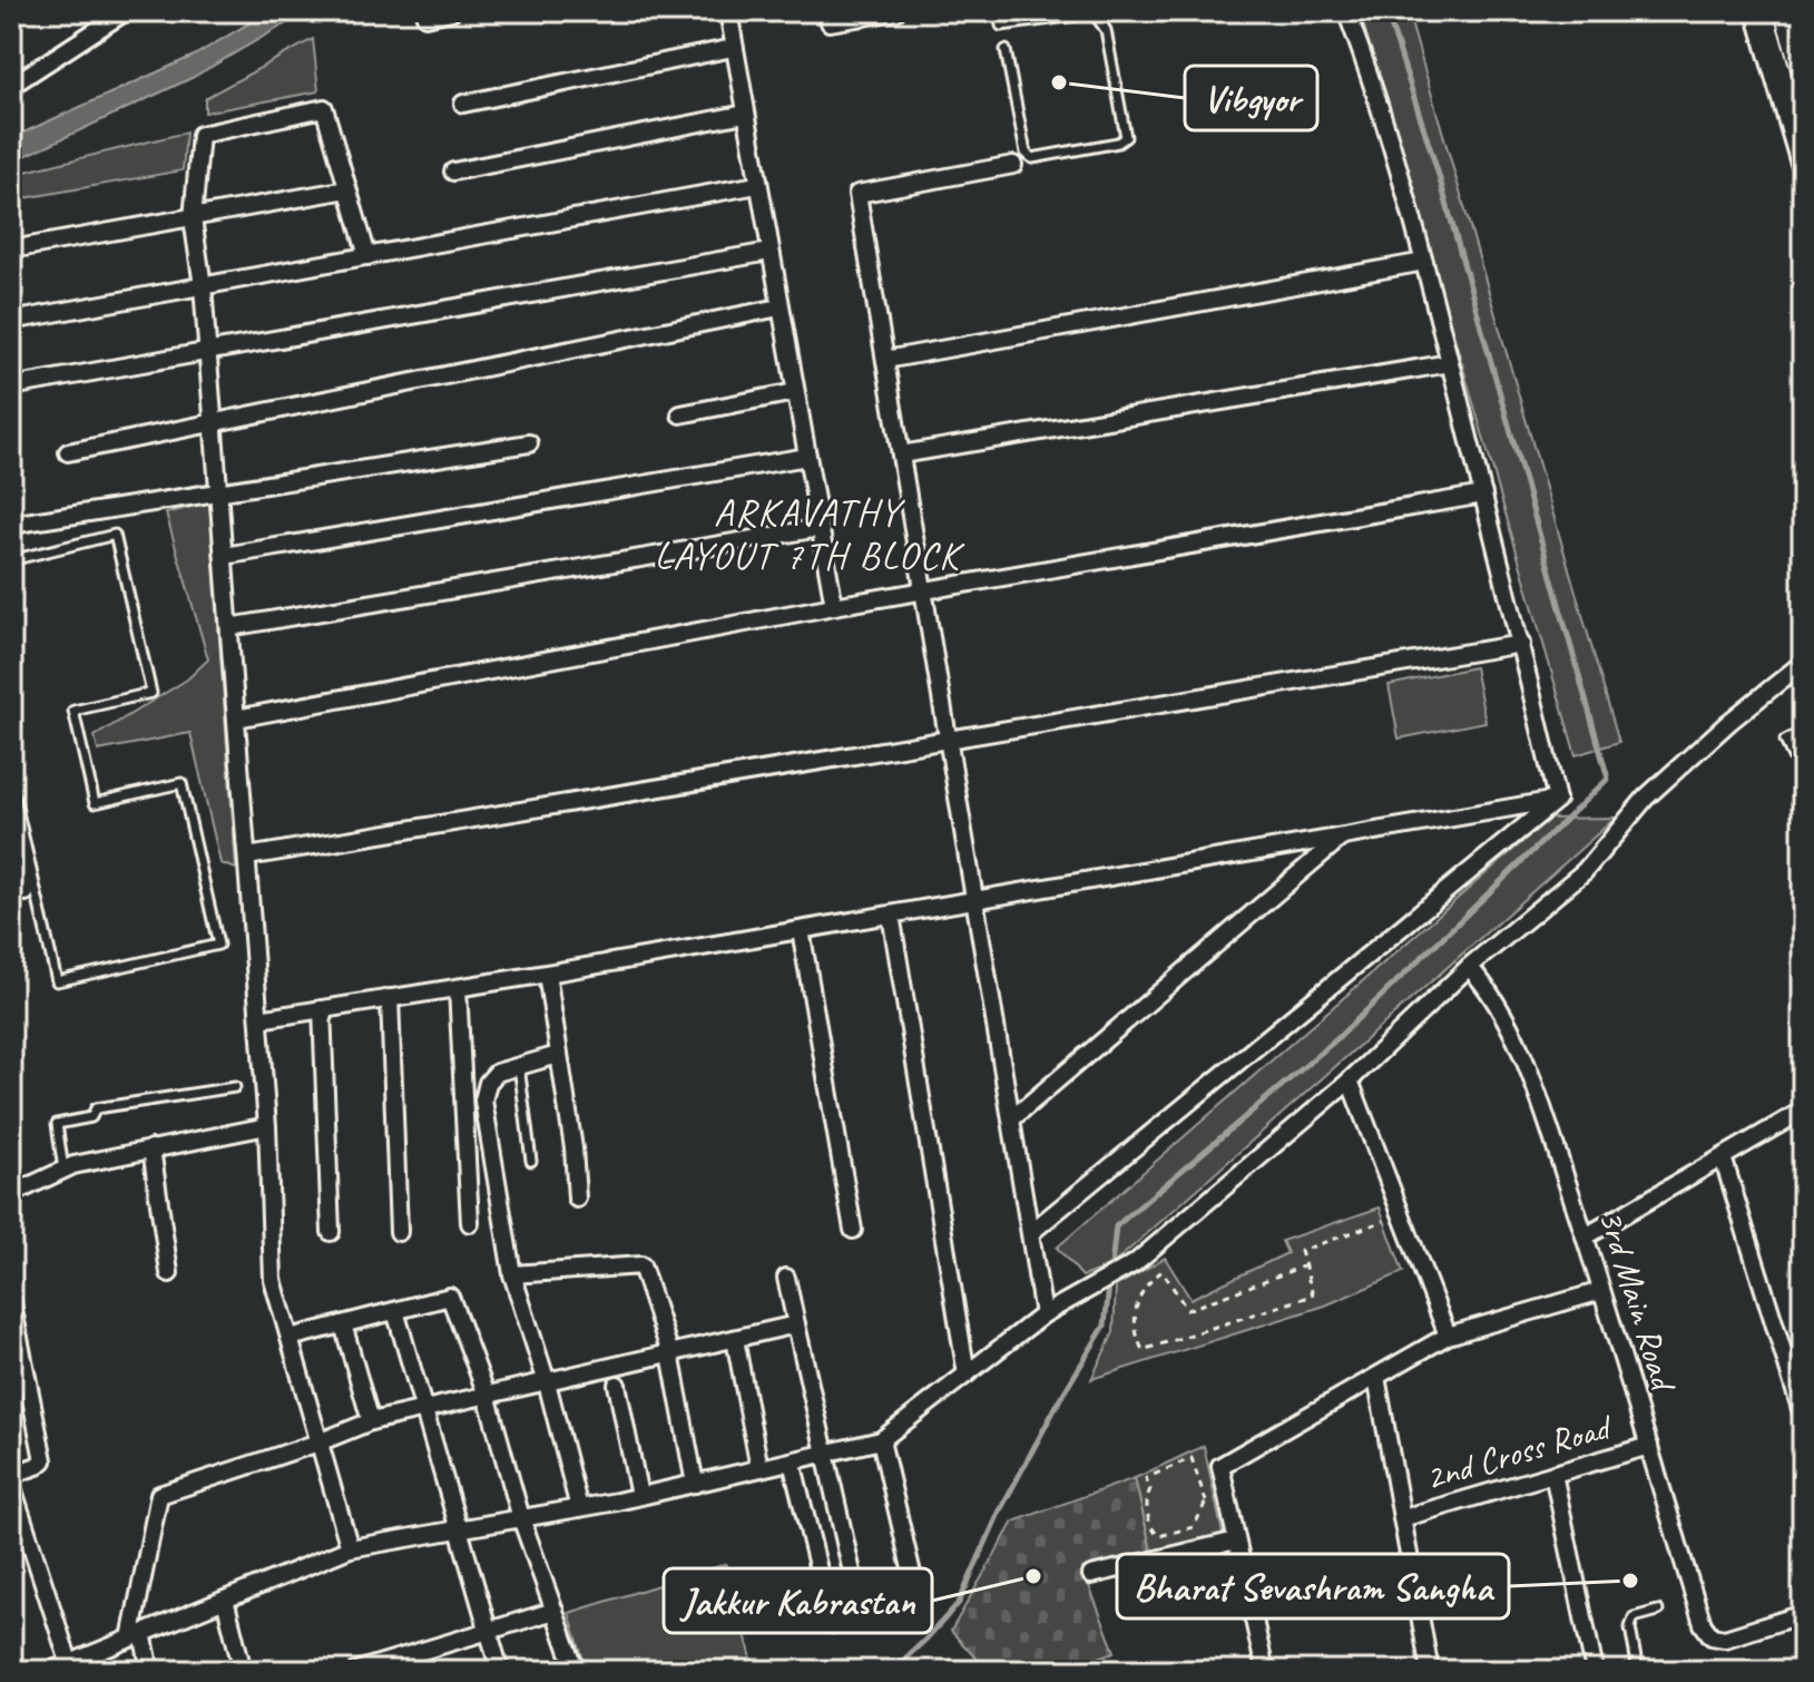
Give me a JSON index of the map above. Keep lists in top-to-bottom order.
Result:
{
  "streets": {
    "street": ["3rd Main Road", "2nd Cross Road"]
  },
  "crossings": [
    ["3rd Main Road", "2nd Cross Road"]
  ],
  "districts": ["ARKAVATHY LAYOUT 7TH BLOCK"],
  "places": ["Vibgyor", "Jakkur Kabrastan", "Bharat Sevashram Sangha"]
}
